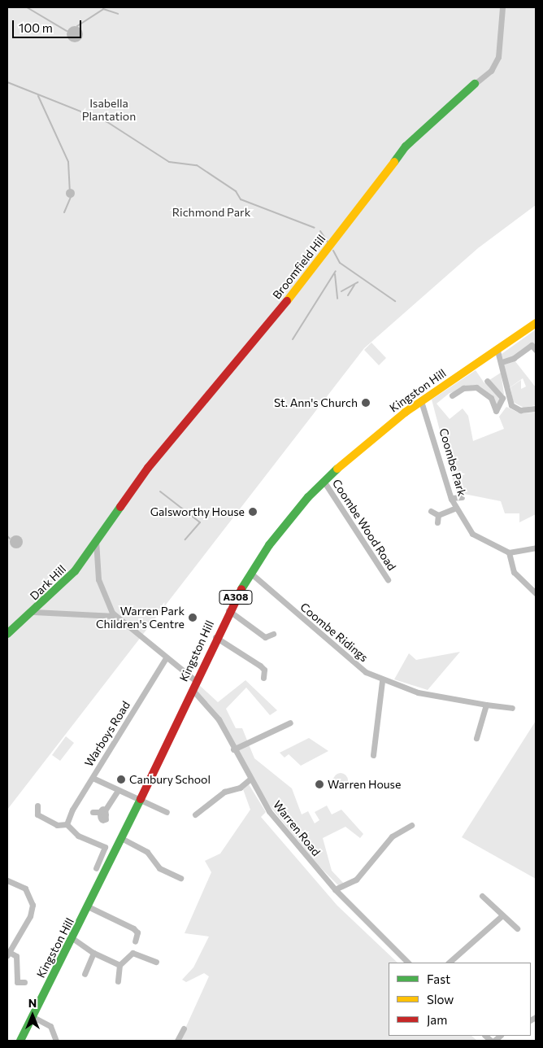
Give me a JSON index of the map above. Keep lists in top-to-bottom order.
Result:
{
  "streets": {
    "main road": [
      "Broomfield Hill",
      "Kingston Hill",
      "Dark Hill",
      "A308"
    ],
    "street": [
      "Coombe Park",
      "Coombe Wood Road",
      "Coombe Ridings",
      "Warboys Road",
      "Warren Road"
    ]
  },
  "crossings": [
    ["Broomfield Hill", "Dark Hill"],
    ["Kingston Hill", "Coombe Park"],
    ["Kingston Hill", "Coombe Wood Road"],
    ["Kingston Hill", "Coombe Ridings"],
    ["Kingston Hill", "Warren Road"]
  ],
  "parks": ["Isabella Plantation", "Richmond Park"],
  "places": [
    "St. Ann's Church",
    "Galsworthy House",
    "Warren Park Children's Centre",
    "Canbury School",
    "Warren House"
  ],
  "legend": ["Fast", "Slow", "Jam"],
  "scale_bar": "100 m",
  "north": "top"
}
